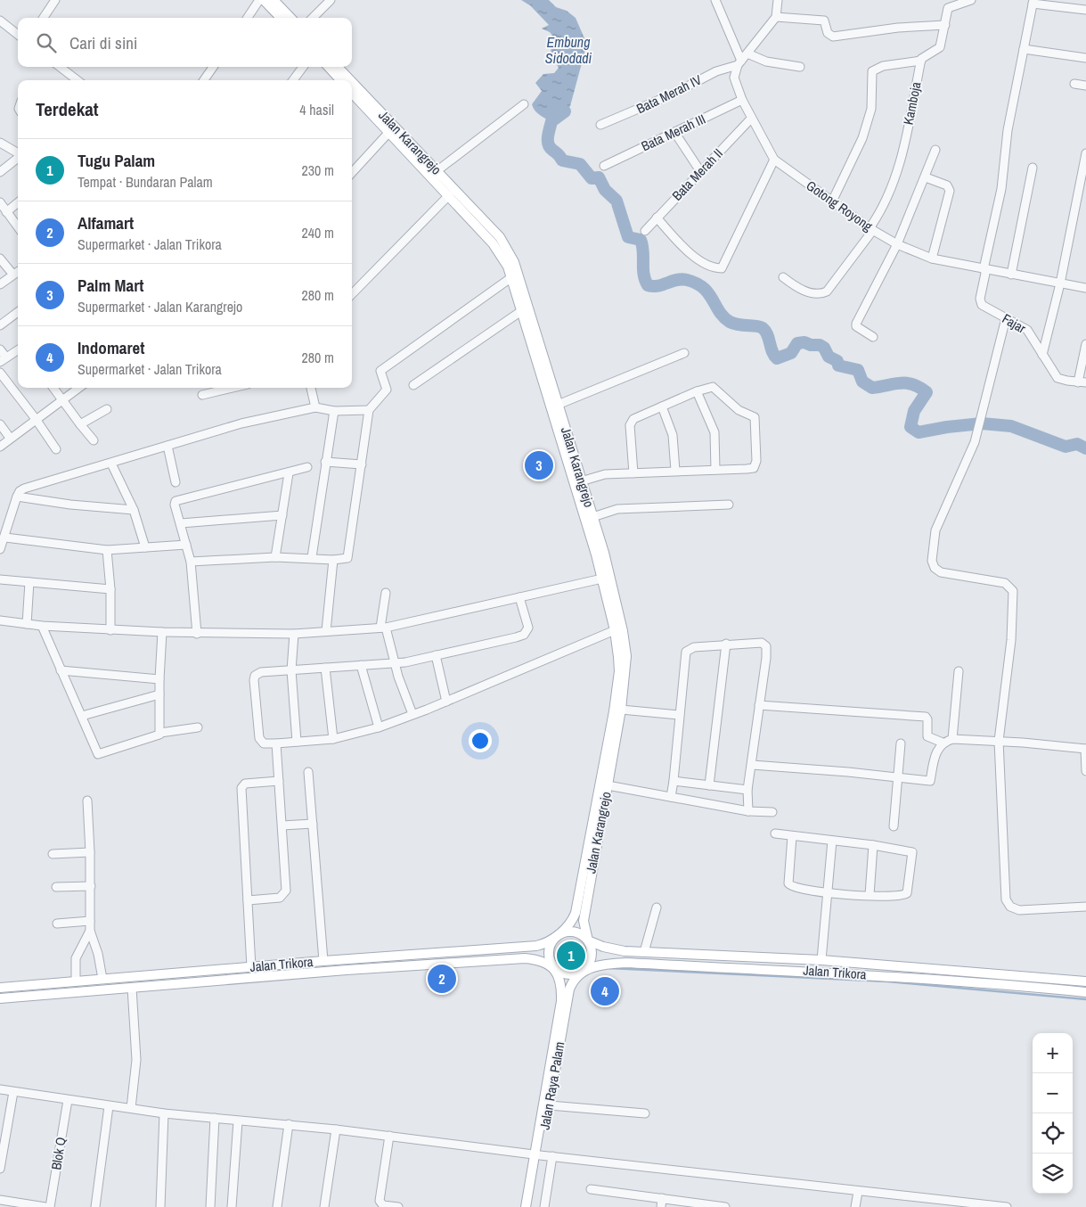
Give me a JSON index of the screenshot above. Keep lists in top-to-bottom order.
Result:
{
  "streets": {
    "main road": ["Jalan Karangrejo", "Jalan Trikora", "Jalan Raya Palam"],
    "street": [
      "Bata Merah IV",
      "Kamboja",
      "Bata Merah III",
      "Bata Merah II",
      "Gotong Royong",
      "Fajar",
      "Blok Q"
    ]
  },
  "crossings": [
    ["Bata Merah IV", "Gotong Royong"],
    ["Kamboja", "Gotong Royong"],
    ["Bata Merah III", "Gotong Royong"],
    ["Jalan Karangrejo", "Jalan Trikora"],
    ["Jalan Karangrejo", "Jalan Raya Palam"],
    ["Bata Merah II", "Gotong Royong"],
    ["Gotong Royong", "Fajar"],
    ["Jalan Trikora", "Jalan Raya Palam"]
  ],
  "water": ["Embung Sidodadi"],
  "page": {
    "search": "Cari di sini",
    "heading": ["Terdekat", "4 hasil"],
    "list": [
      {
        "mark": "1",
        "name": "Tugu Palam",
        "note": "Tempat · Bundaran Palam",
        "value": "230 m"
      },
      {
        "mark": "2",
        "name": "Alfamart",
        "note": "Supermarket · Jalan Trikora",
        "value": "240 m"
      },
      {
        "mark": "3",
        "name": "Palm Mart",
        "note": "Supermarket · Jalan Karangrejo",
        "value": "280 m"
      },
      {
        "mark": "4",
        "name": "Indomaret",
        "note": "Supermarket · Jalan Trikora",
        "value": "280 m"
      }
    ],
    "pins": [
      "3",
      "1",
      "2",
      "4"
    ],
    "map_buttons": ["+", "−"]
  }
}
